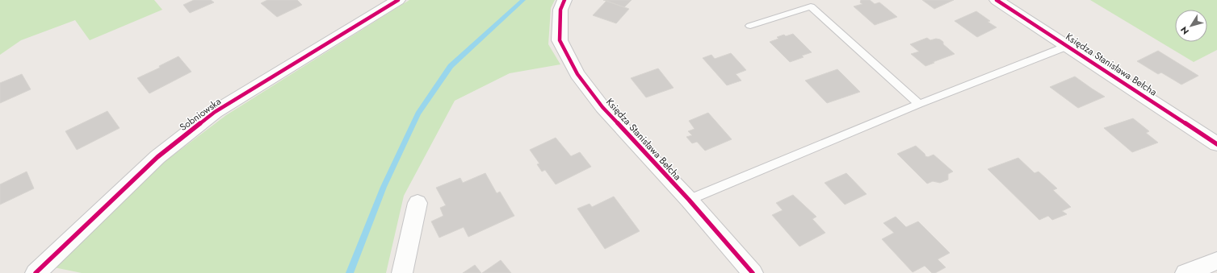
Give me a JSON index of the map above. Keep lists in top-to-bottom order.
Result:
{
  "streets": {
    "street": ["Księdza Stanisława Bełcha", "Sobniowska"]
  },
  "north": "bottom left"
}
